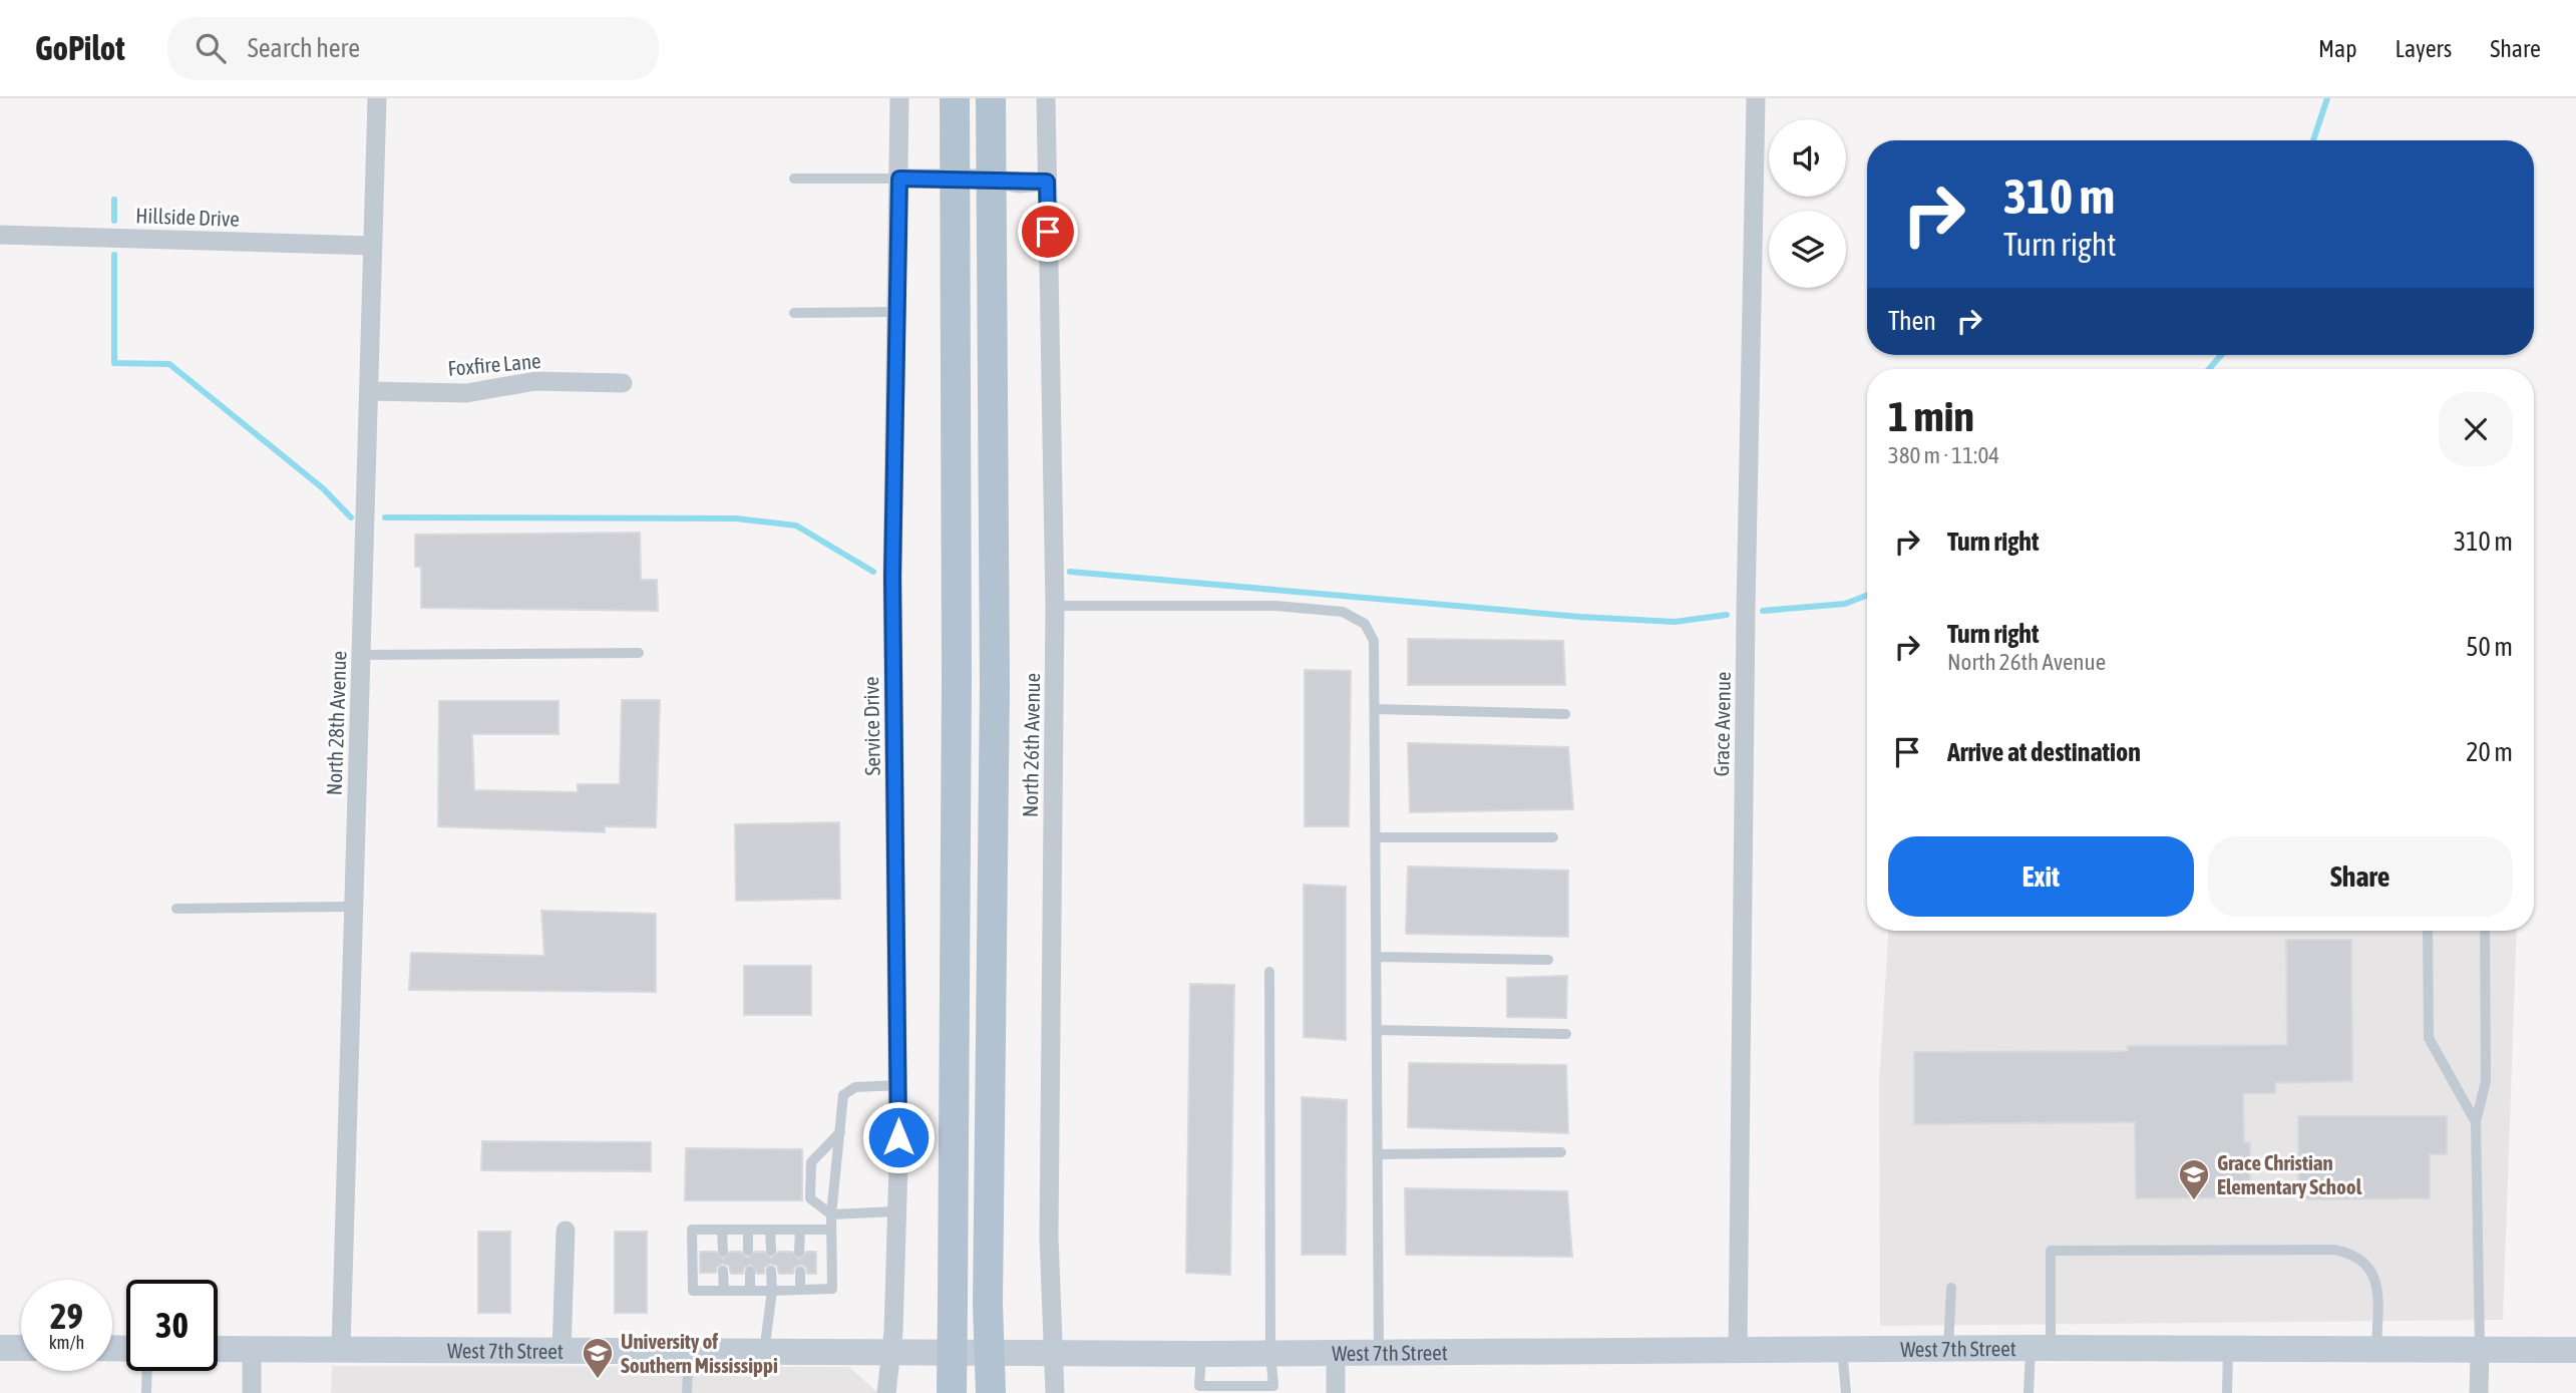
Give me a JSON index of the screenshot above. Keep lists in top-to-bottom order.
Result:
{
  "streets": {
    "main road": ["West 7th Street"],
    "street": [
      "Hillside Drive",
      "Foxfire Lane",
      "North 28th Avenue",
      "Grace Avenue",
      "Service Drive",
      "North 26th Avenue"
    ]
  },
  "crossings": [
    ["Hillside Drive", "North 28th Avenue"],
    ["Foxfire Lane", "North 28th Avenue"],
    ["North 28th Avenue", "West 7th Street"],
    ["Grace Avenue", "West 7th Street"],
    ["Service Drive", "West 7th Street"],
    ["North 26th Avenue", "West 7th Street"]
  ],
  "places": {
    "school or university": ["Grace Christian Elementary School", "University of Southern Mississippi"]
  },
  "page": {
    "header": "GoPilot",
    "search": "Search here",
    "nav": ["Map", "Layers", "Share"],
    "turn": ["310 m", "Turn right"],
    "then": "Then",
    "heading": ["1 min", "380 m · 11:04"],
    "list": [
      {
        "name": "Turn right",
        "value": "310 m"
      },
      {
        "name": "Turn right",
        "note": "North 26th Avenue",
        "value": "50 m"
      },
      {
        "name": "Arrive at destination",
        "value": "20 m"
      }
    ],
    "buttons": ["Exit", "Share"],
    "speed": "29 km/h",
    "limit": "30"
  }
}
